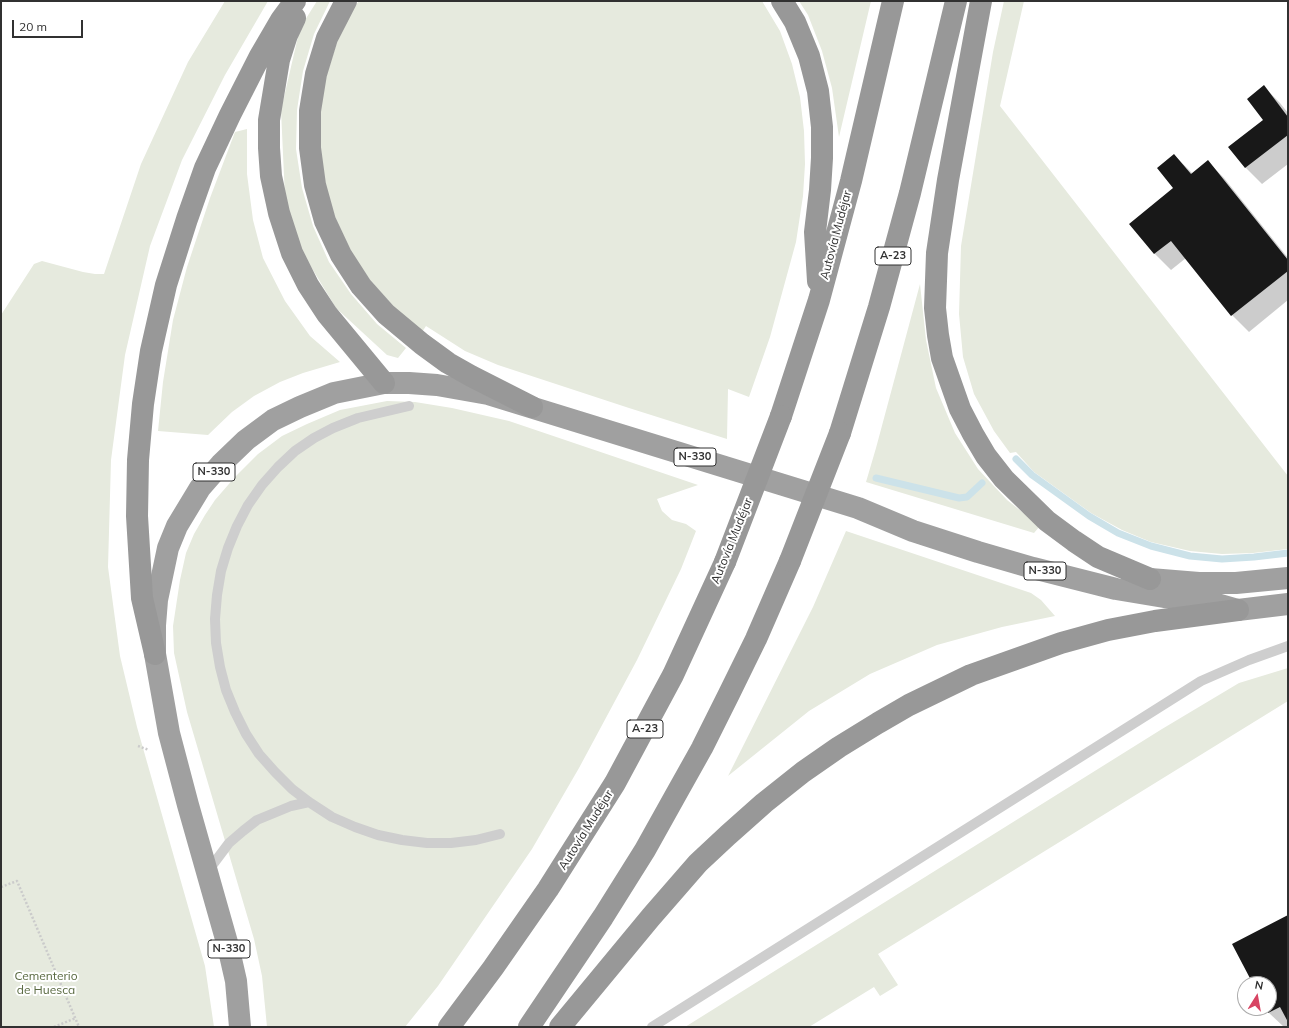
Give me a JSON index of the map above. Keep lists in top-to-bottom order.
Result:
{
  "streets": {
    "highway": ["Autovía Mudéjar", "A-23", "N-330"]
  },
  "parks": ["Cementerio de Huesca"],
  "scale_bar": "20 m",
  "north": "top"
}
